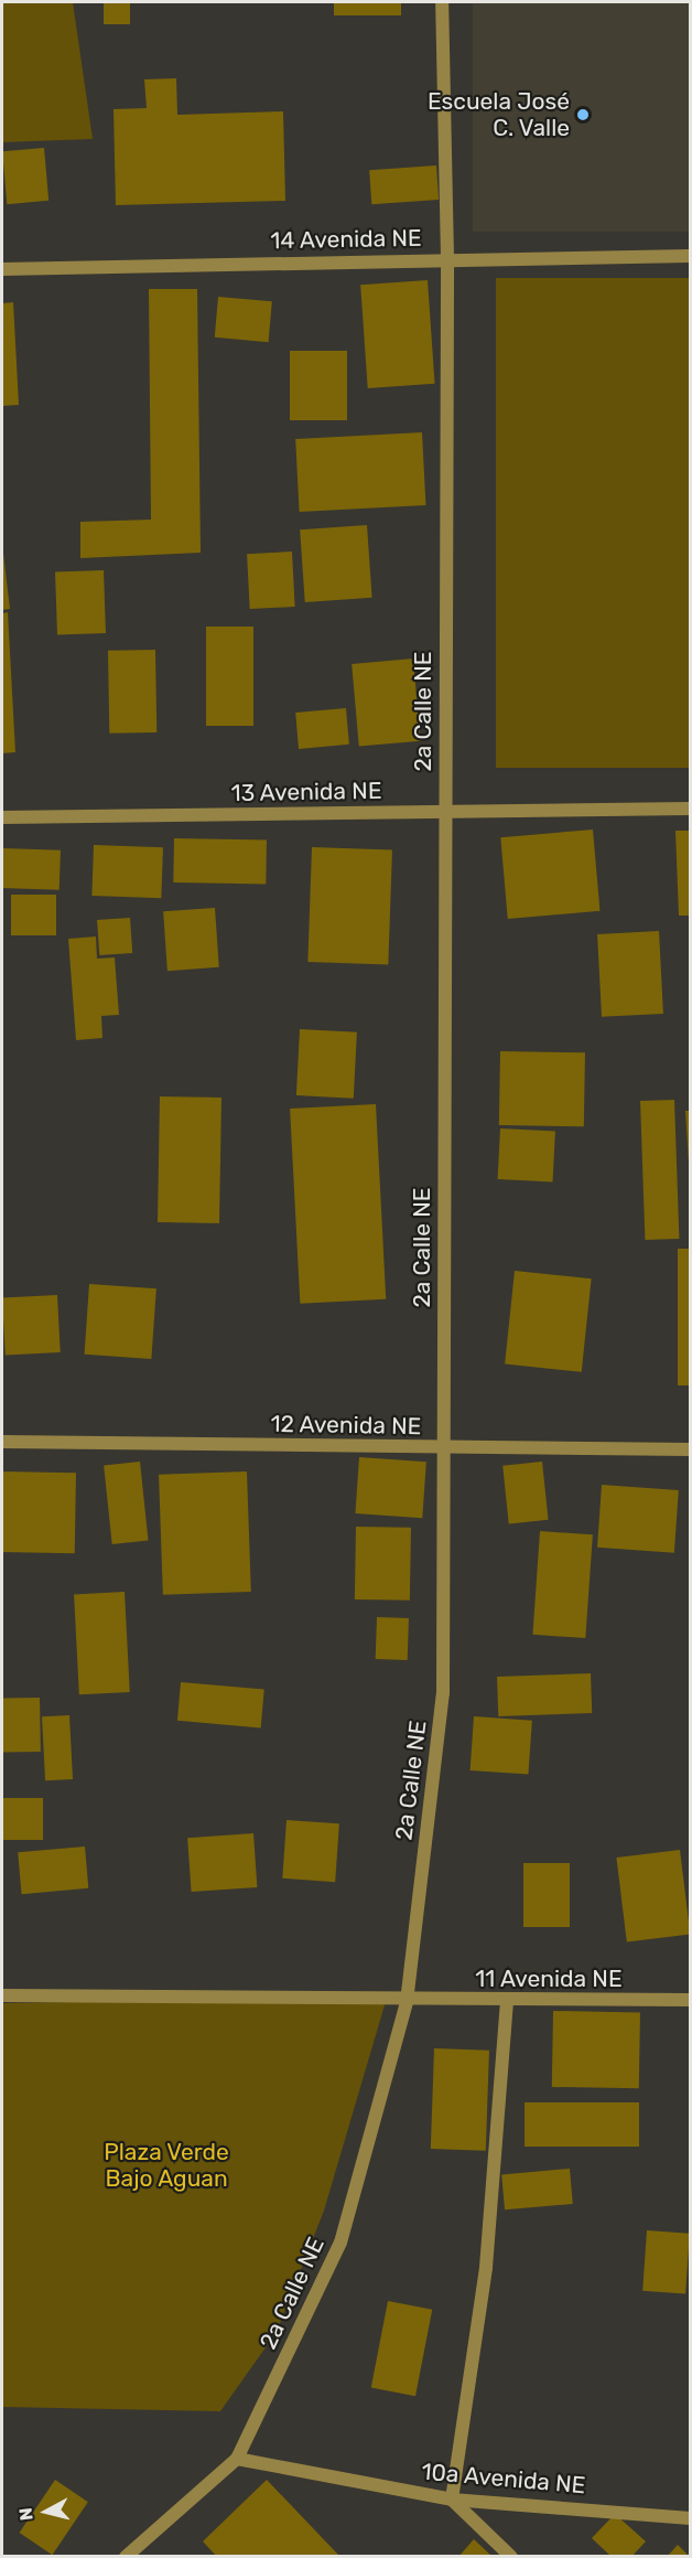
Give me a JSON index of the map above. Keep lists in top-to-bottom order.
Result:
{
  "streets": {
    "street": [
      "14 Avenida NE",
      "2a Calle NE",
      "13 Avenida NE",
      "12 Avenida NE",
      "11 Avenida NE",
      "10a Avenida NE"
    ]
  },
  "crossings": [
    ["14 Avenida NE", "2a Calle NE"],
    ["2a Calle NE", "13 Avenida NE"],
    ["2a Calle NE", "12 Avenida NE"],
    ["2a Calle NE", "11 Avenida NE"],
    ["2a Calle NE", "10a Avenida NE"]
  ],
  "parks": ["Plaza Verde Bajo Aguan"],
  "places": ["Escuela José C. Valle"],
  "north": "left"
}
